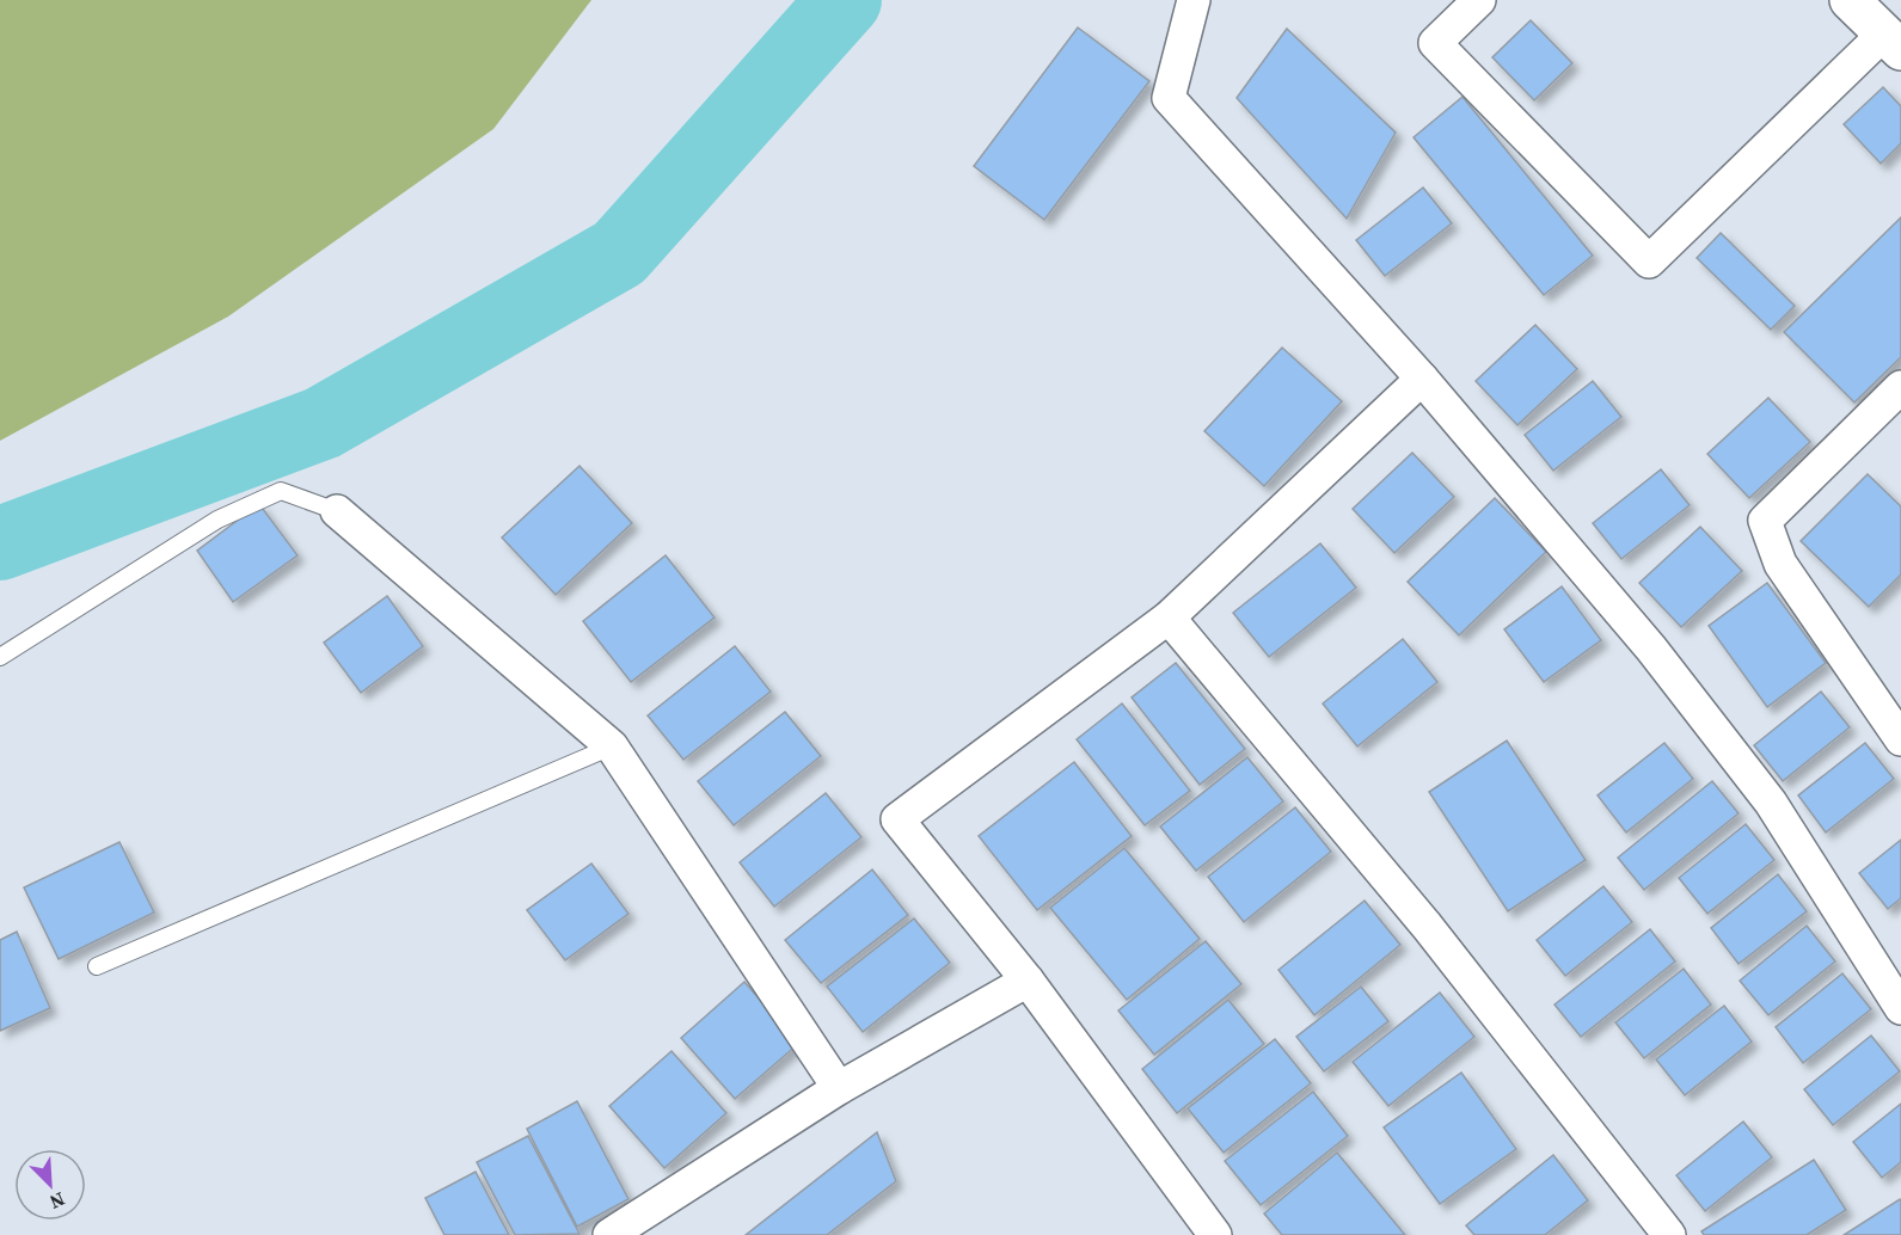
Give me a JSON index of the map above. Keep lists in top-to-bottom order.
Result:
{
  "north": "bottom right"
}
